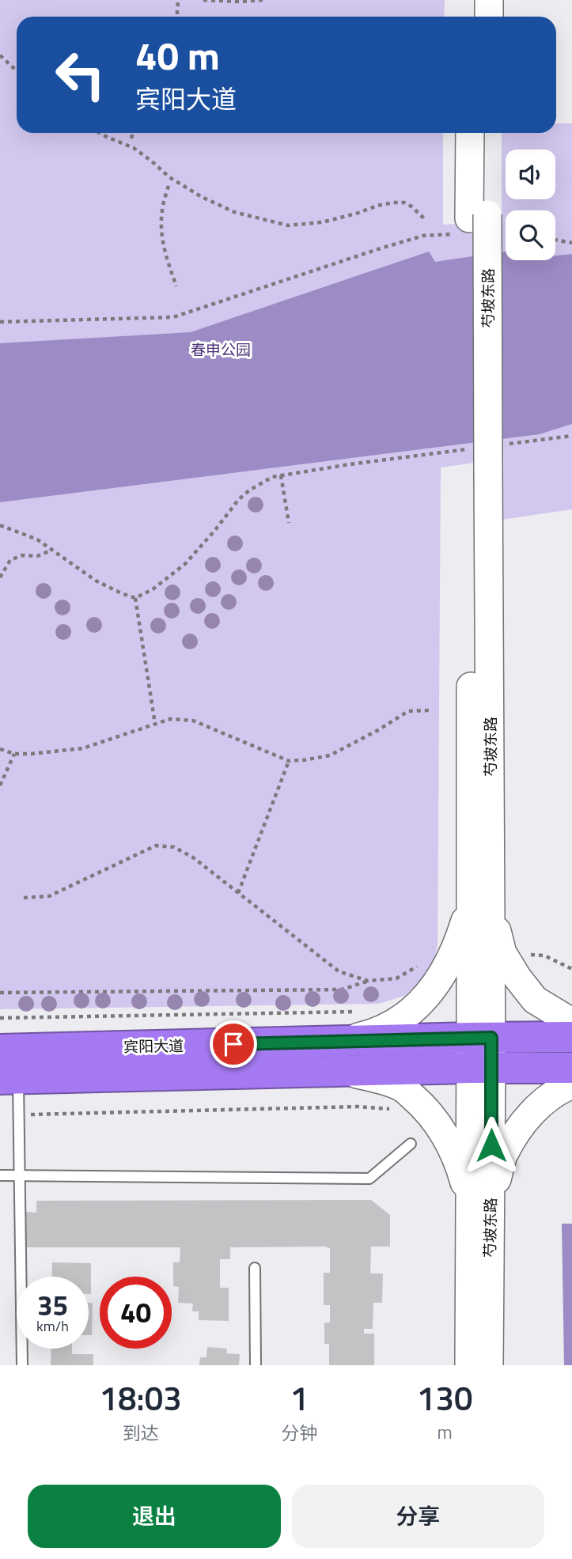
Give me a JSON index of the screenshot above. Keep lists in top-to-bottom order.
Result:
{
  "streets": {
    "highway": ["宾阳大道"],
    "street": ["芍坡东路"]
  },
  "crossings": [
    ["芍坡东路", "宾阳大道"]
  ],
  "parks": ["春申公园"],
  "page": {
    "turn": ["40 m", "宾阳大道"],
    "speed": "35 km/h",
    "limit": "40",
    "eta": [
      "18:03",
      "到达",
      "1",
      "分钟",
      "130",
      "m"
    ],
    "buttons": ["退出", "分享"]
  }
}
